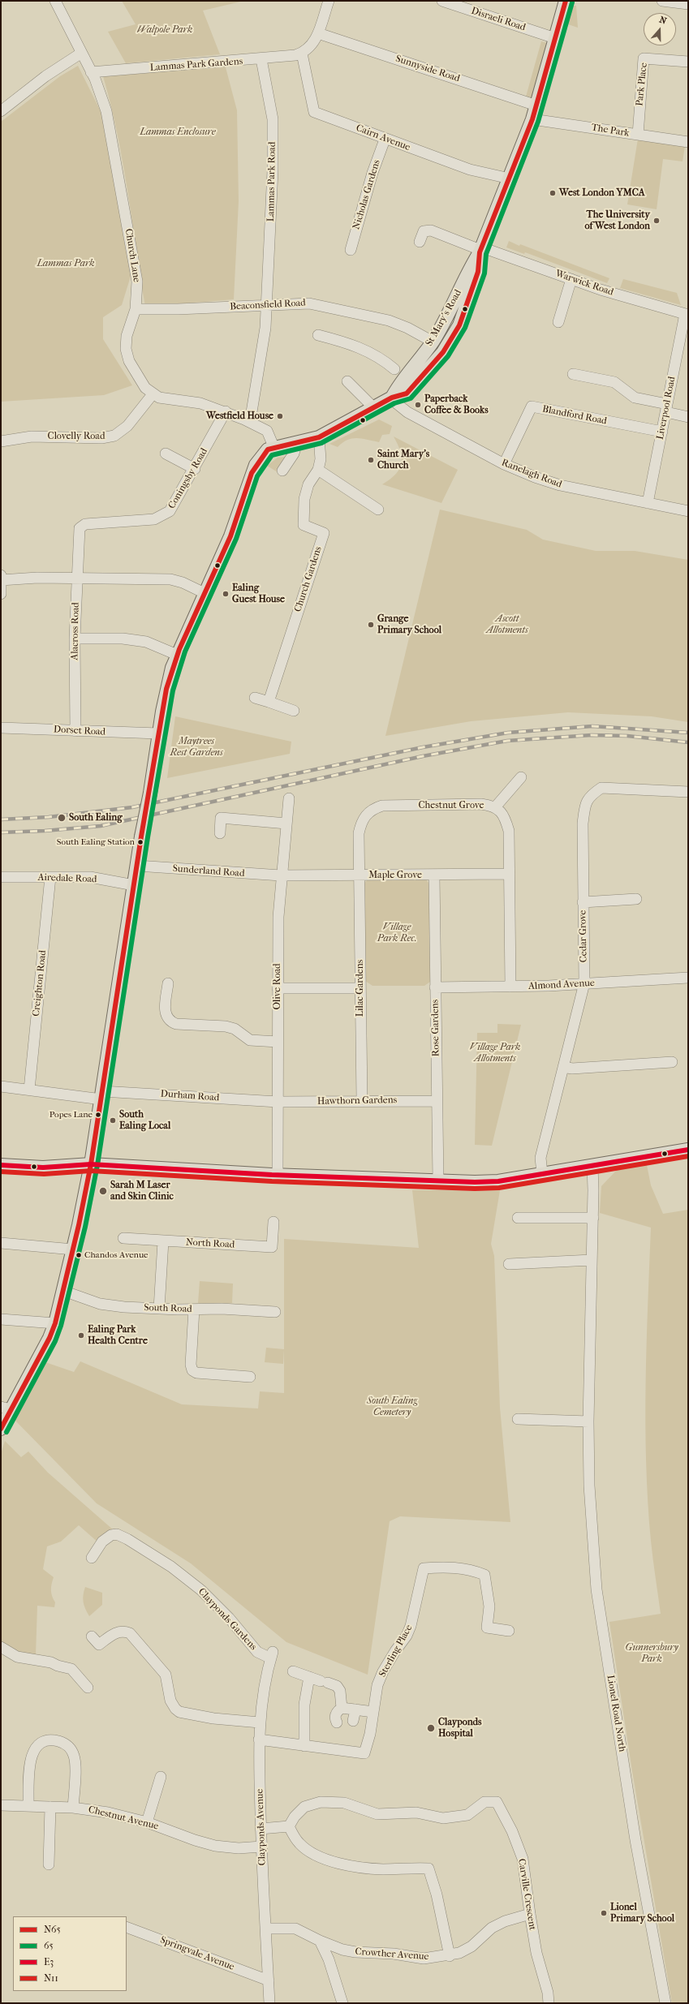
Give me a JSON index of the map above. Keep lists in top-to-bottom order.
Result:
{
  "streets": {
    "main road": ["St Mary's Road"],
    "street": [
      "Disraeli Road",
      "Lammas Park Gardens",
      "Sunnyside Road",
      "Park Place",
      "The Park",
      "Cairn Avenue",
      "Lammas Park Road",
      "Nicholas Gardens",
      "Church Lane",
      "Warwick Road",
      "Beaconsfield Road",
      "Liverpool Road",
      "Blandford Road",
      "Clovelly Road",
      "Ranelagh Road",
      "Coningsby Road",
      "Church Gardens",
      "Alacross Road",
      "Dorset Road",
      "Chestnut Grove",
      "Sunderland Road",
      "Maple Grove",
      "Airedale Road",
      "Cedar Grove",
      "Creighton Road",
      "Almond Avenue",
      "Olive Road",
      "Lilac Gardens",
      "Rose Gardens",
      "Durham Road",
      "Hawthorn Gardens",
      "North Road",
      "South Road",
      "Clayponds Gardens",
      "Sterling Place",
      "Lionel Road North",
      "Chestnut Avenue",
      "Clayponds Avenue",
      "Carville Crescent",
      "Springvale Avenue",
      "Crowther Avenue"
    ]
  },
  "crossings": [
    ["Disraeli Road", "St Mary's Road"],
    ["Lammas Park Gardens", "Cairn Avenue"],
    ["Lammas Park Gardens", "Lammas Park Road"],
    ["Lammas Park Gardens", "Church Lane"],
    ["Sunnyside Road", "St Mary's Road"],
    ["Park Place", "The Park"],
    ["The Park", "St Mary's Road"],
    ["Cairn Avenue", "Nicholas Gardens"],
    ["Cairn Avenue", "St Mary's Road"],
    ["Lammas Park Road", "Beaconsfield Road"],
    ["Church Lane", "Beaconsfield Road"],
    ["Church Lane", "Clovelly Road"],
    ["Warwick Road", "St Mary's Road"],
    ["Warwick Road", "Liverpool Road"],
    ["Beaconsfield Road", "St Mary's Road"],
    ["St Mary's Road", "Ranelagh Road"],
    ["Liverpool Road", "Blandford Road"],
    ["Liverpool Road", "Ranelagh Road"],
    ["Blandford Road", "Ranelagh Road"],
    ["Coningsby Road", "Alacross Road"],
    ["Alacross Road", "Dorset Road"],
    ["Chestnut Grove", "Maple Grove"],
    ["Chestnut Grove", "Almond Avenue"],
    ["Chestnut Grove", "Lilac Gardens"],
    ["Sunderland Road", "Maple Grove"],
    ["Sunderland Road", "Olive Road"],
    ["Maple Grove", "Olive Road"],
    ["Maple Grove", "Lilac Gardens"],
    ["Maple Grove", "Rose Gardens"],
    ["Airedale Road", "Creighton Road"],
    ["Cedar Grove", "Almond Avenue"],
    ["Creighton Road", "Durham Road"],
    ["Almond Avenue", "Rose Gardens"],
    ["Olive Road", "Durham Road"],
    ["Olive Road", "Hawthorn Gardens"],
    ["Lilac Gardens", "Hawthorn Gardens"],
    ["Rose Gardens", "Hawthorn Gardens"],
    ["Durham Road", "Hawthorn Gardens"],
    ["Clayponds Gardens", "Clayponds Avenue"],
    ["Chestnut Avenue", "Clayponds Avenue"],
    ["Clayponds Avenue", "Springvale Avenue"],
    ["Clayponds Avenue", "Crowther Avenue"],
    ["Carville Crescent", "Crowther Avenue"]
  ],
  "parks": [
    "Walpole Park",
    "Lammas Enclosure",
    "Lammas Park",
    "Ascott Allotments",
    "Maytrees Rest Gardens",
    "Village Park Rec.",
    "Village Park Allotments",
    "South Ealing Cemetery",
    "Gunnersbury Park"
  ],
  "places": [
    "West London YMCA",
    "The University of West London",
    "Paperback Coffee & Books",
    "Westfield House",
    "Saint Mary's Church",
    "Ealing Guest House",
    "Grange Primary School",
    "South Ealing",
    "South Ealing Station",
    "Popes Lane",
    "South Ealing Local",
    "Sarah M Laser and Skin Clinic",
    "Chandos Avenue",
    "Ealing Park Health Centre",
    "Clayponds Hospital",
    "Lionel Primary School"
  ],
  "lines": [
    "transit line N65",
    "transit line 65",
    "transit line E3",
    "transit line N11"
  ],
  "legend": [
    "N65",
    "65",
    "E3",
    "N11"
  ],
  "north": "top"
}
